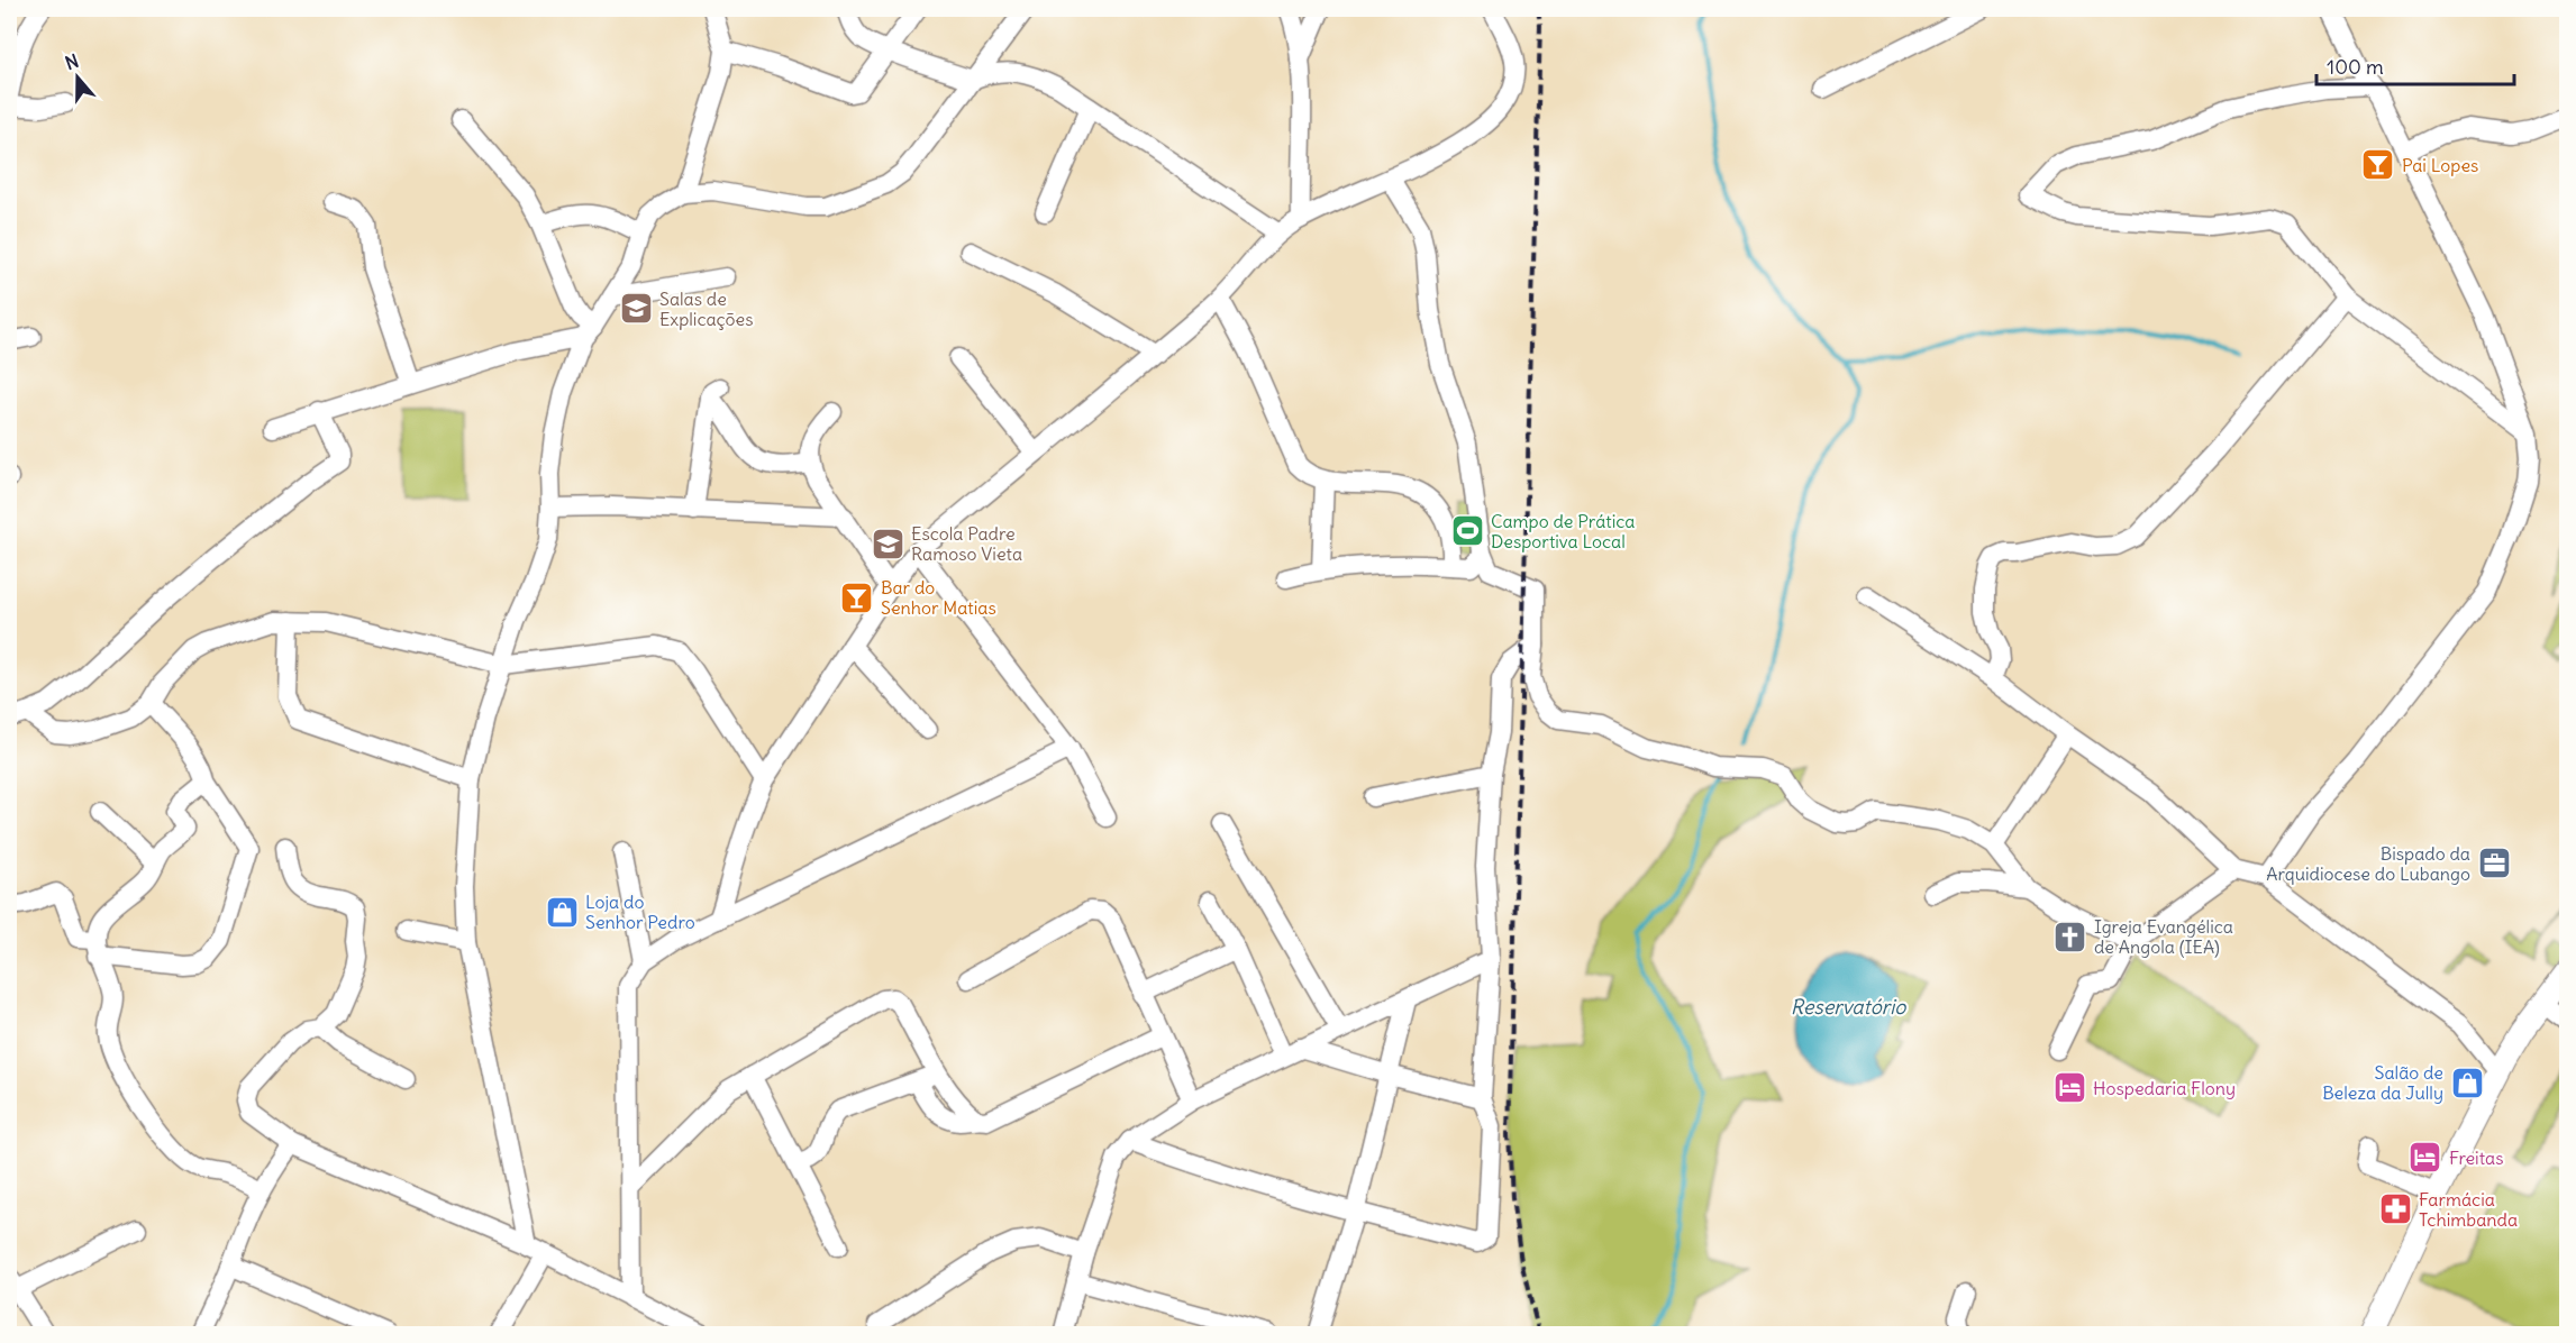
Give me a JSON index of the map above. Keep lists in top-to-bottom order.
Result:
{
  "water": ["Reservatório"],
  "places": {
    "bar": ["Pai Lopes", "Bar do Senhor Matias"],
    "school or university": ["Salas de Explicações", "Escola Padre Ramoso Vieta"],
    "sports": ["Campo de Prática Desportiva Local"],
    "office": ["Bispado da Arquidiocese do Lubango"],
    "shop": ["Loja do Senhor Pedro", "Salão de Beleza da Jully"],
    "church": ["Igreja Evangélica de Angola (IEA)"],
    "hotel": ["Hospedaria Flony", "Freitas"],
    "pharmacy": ["Farmácia Tchimbanda"]
  },
  "scale_bar": "100 m",
  "north": "top"
}
